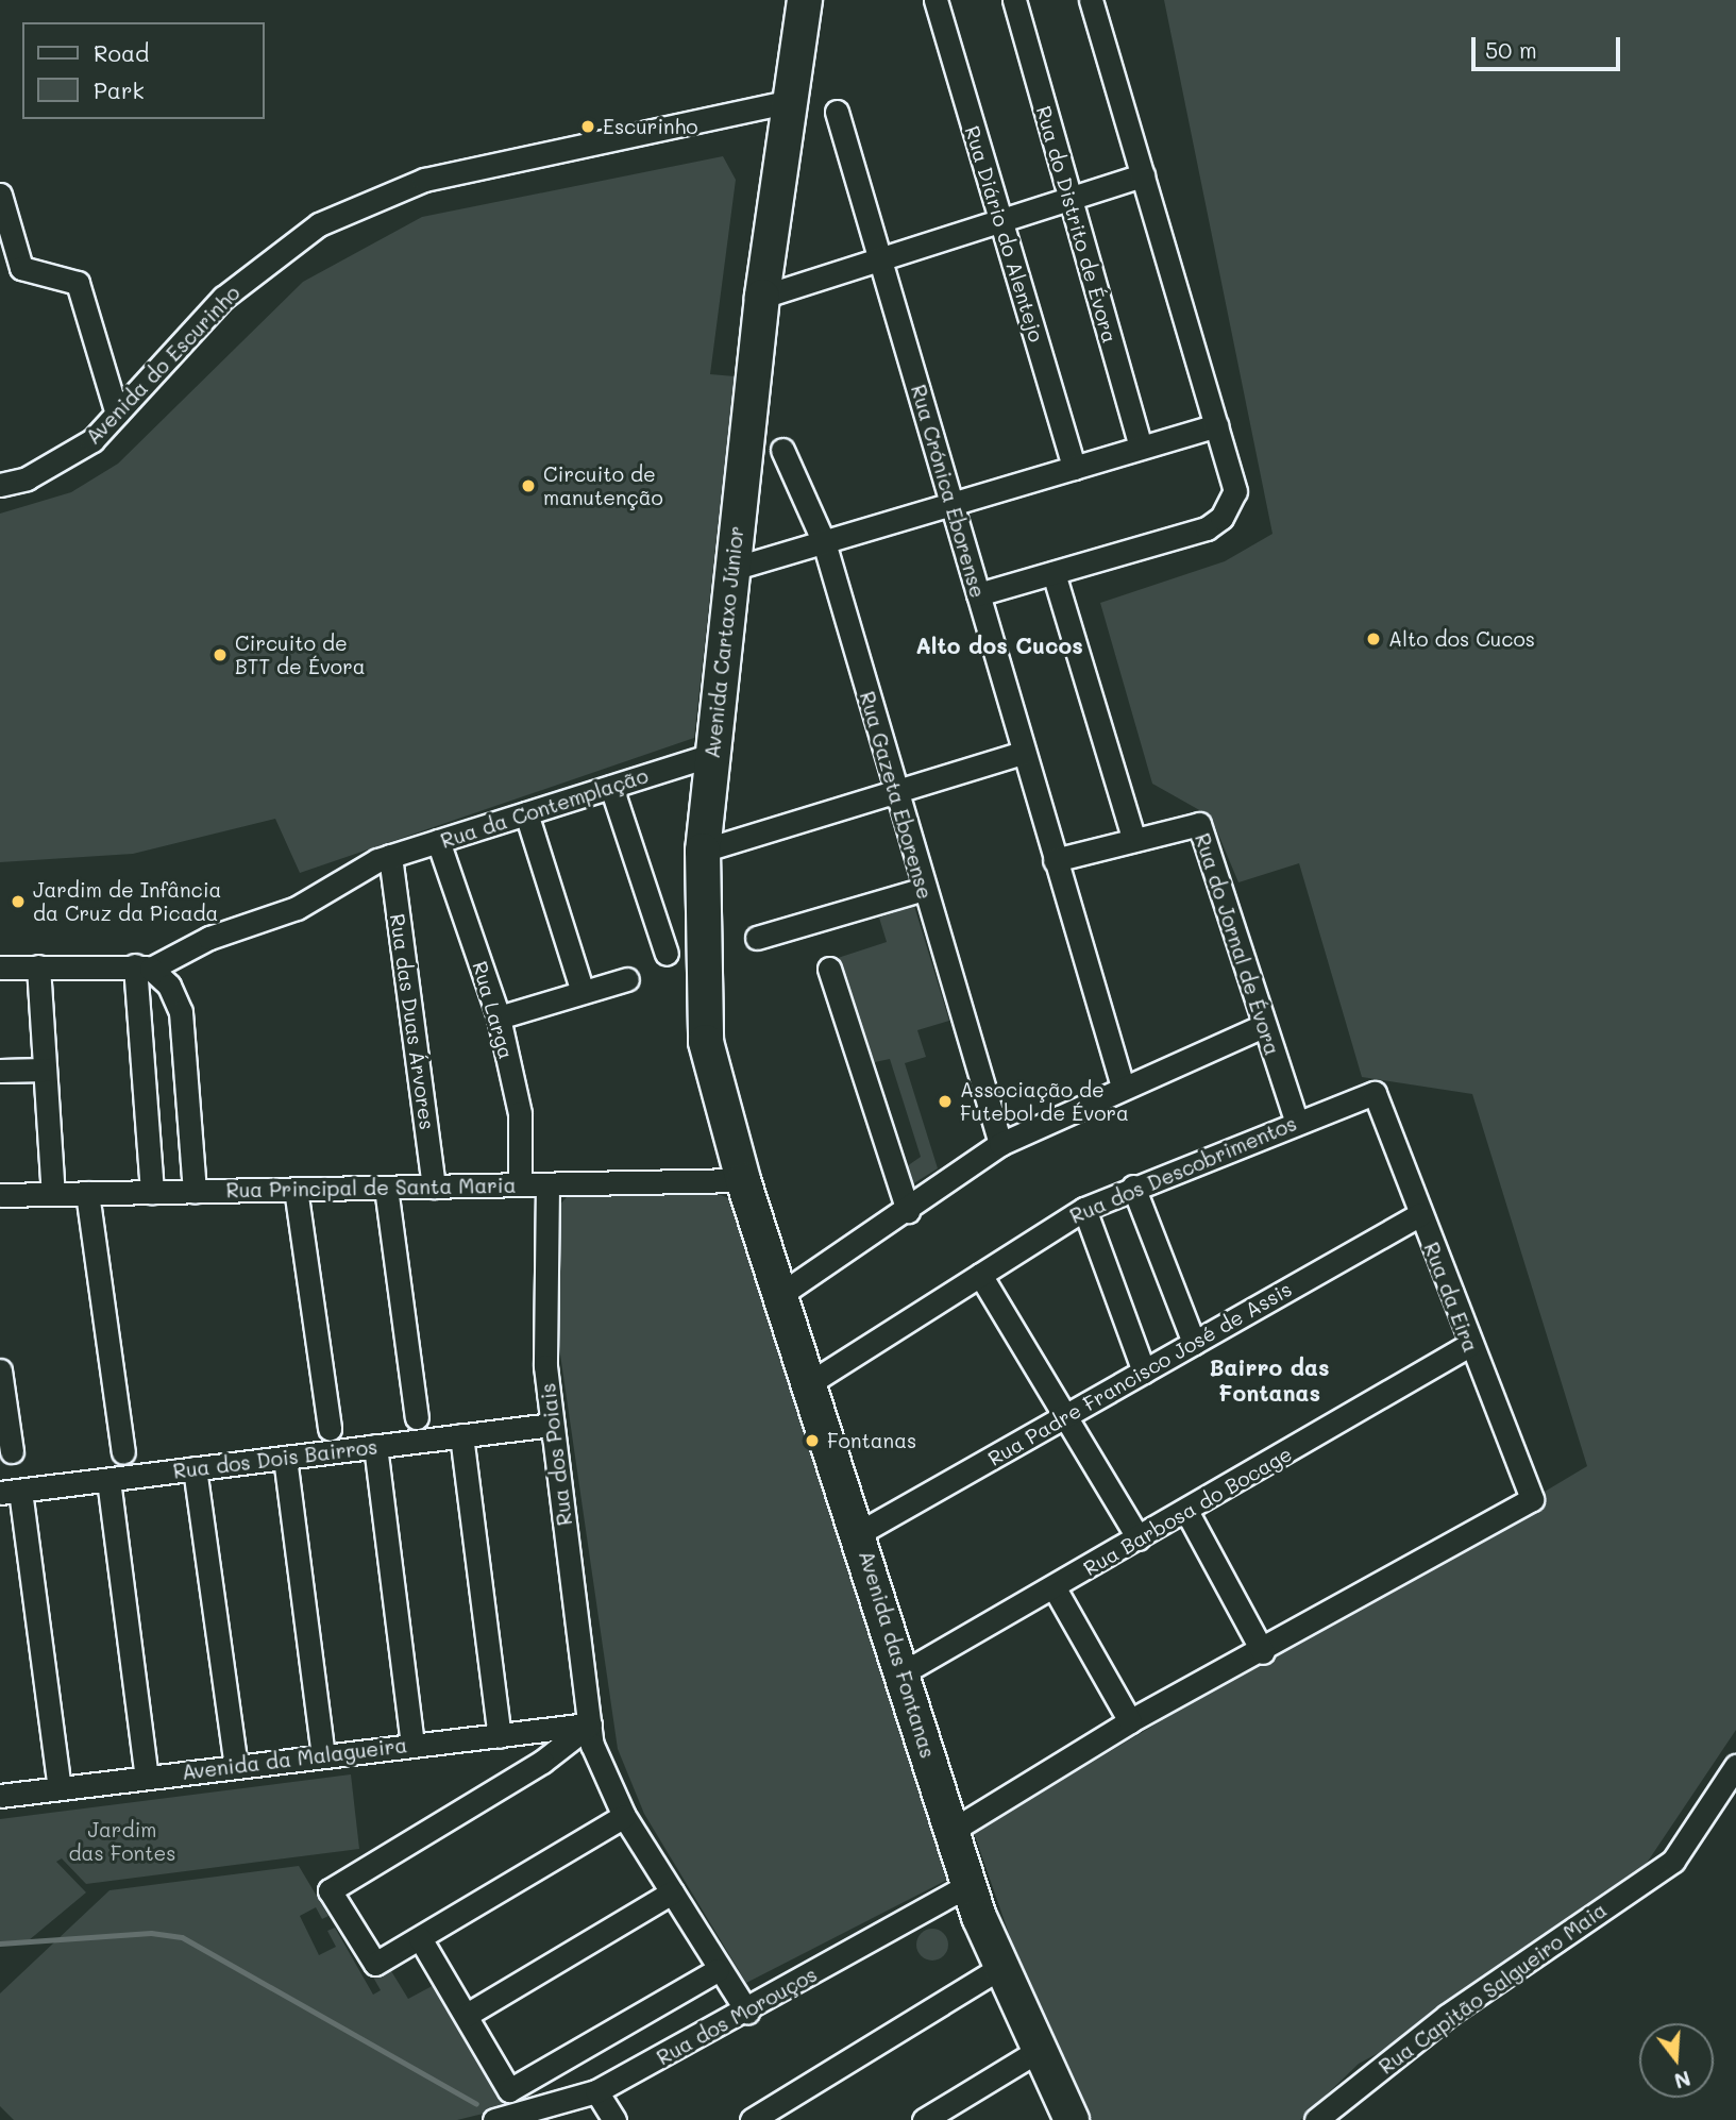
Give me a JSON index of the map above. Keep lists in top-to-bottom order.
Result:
{
  "streets": {
    "street": [
      "Rua do Distrito de Évora",
      "Rua Diário do Alentejo",
      "Avenida do Escurinho",
      "Rua Crónica Eborense",
      "Avenida Cartaxo Júnior",
      "Rua Gazeta Eborense",
      "Rua da Contemplação",
      "Rua do Jornal de Évora",
      "Rua Larga",
      "Rua das Duas Árvores",
      "Rua dos Descobrimentos",
      "Rua Principal de Santa Maria",
      "Rua da Eira",
      "Rua Padre Francisco José de Assis",
      "Rua dos Poiais",
      "Rua dos Dois Bairros",
      "Rua Barbosa do Bocage",
      "Avenida das Fontanas",
      "Avenida da Malagueira",
      "Rua Capitão Salgueiro Maia",
      "Rua dos Morouços"
    ]
  },
  "crossings": [
    ["Avenida do Escurinho", "Avenida Cartaxo Júnior"],
    ["Rua Crónica Eborense", "Rua do Jornal de Évora"],
    ["Avenida Cartaxo Júnior", "Rua da Contemplação"],
    ["Avenida Cartaxo Júnior", "Rua Principal de Santa Maria"],
    ["Avenida Cartaxo Júnior", "Avenida das Fontanas"],
    ["Rua da Contemplação", "Rua Larga"],
    ["Rua da Contemplação", "Rua das Duas Árvores"],
    ["Rua do Jornal de Évora", "Rua dos Descobrimentos"],
    ["Rua Larga", "Rua Principal de Santa Maria"],
    ["Rua das Duas Árvores", "Rua Principal de Santa Maria"],
    ["Rua dos Descobrimentos", "Rua da Eira"],
    ["Rua dos Descobrimentos", "Avenida das Fontanas"],
    ["Rua Principal de Santa Maria", "Rua dos Poiais"],
    ["Rua Principal de Santa Maria", "Avenida das Fontanas"],
    ["Rua da Eira", "Rua Padre Francisco José de Assis"],
    ["Rua da Eira", "Rua Barbosa do Bocage"],
    ["Rua Padre Francisco José de Assis", "Avenida das Fontanas"],
    ["Rua dos Poiais", "Rua dos Dois Bairros"],
    ["Rua dos Poiais", "Avenida da Malagueira"],
    ["Rua dos Poiais", "Rua dos Morouços"],
    ["Rua Barbosa do Bocage", "Avenida das Fontanas"],
    ["Avenida das Fontanas", "Rua dos Morouços"]
  ],
  "districts": ["Alto dos Cucos", "Bairro das Fontanas"],
  "parks": ["Jardim das Fontes"],
  "places": [
    "Escurinho",
    "Circuito de manutenção",
    "Alto dos Cucos",
    "Circuito de BTT de Évora",
    "Jardim de Infância da Cruz da Picada",
    "Associação de Futebol de Évora",
    "Fontanas"
  ],
  "legend": ["Road", "Park"],
  "scale_bar": "50 m",
  "north": "bottom"
}
